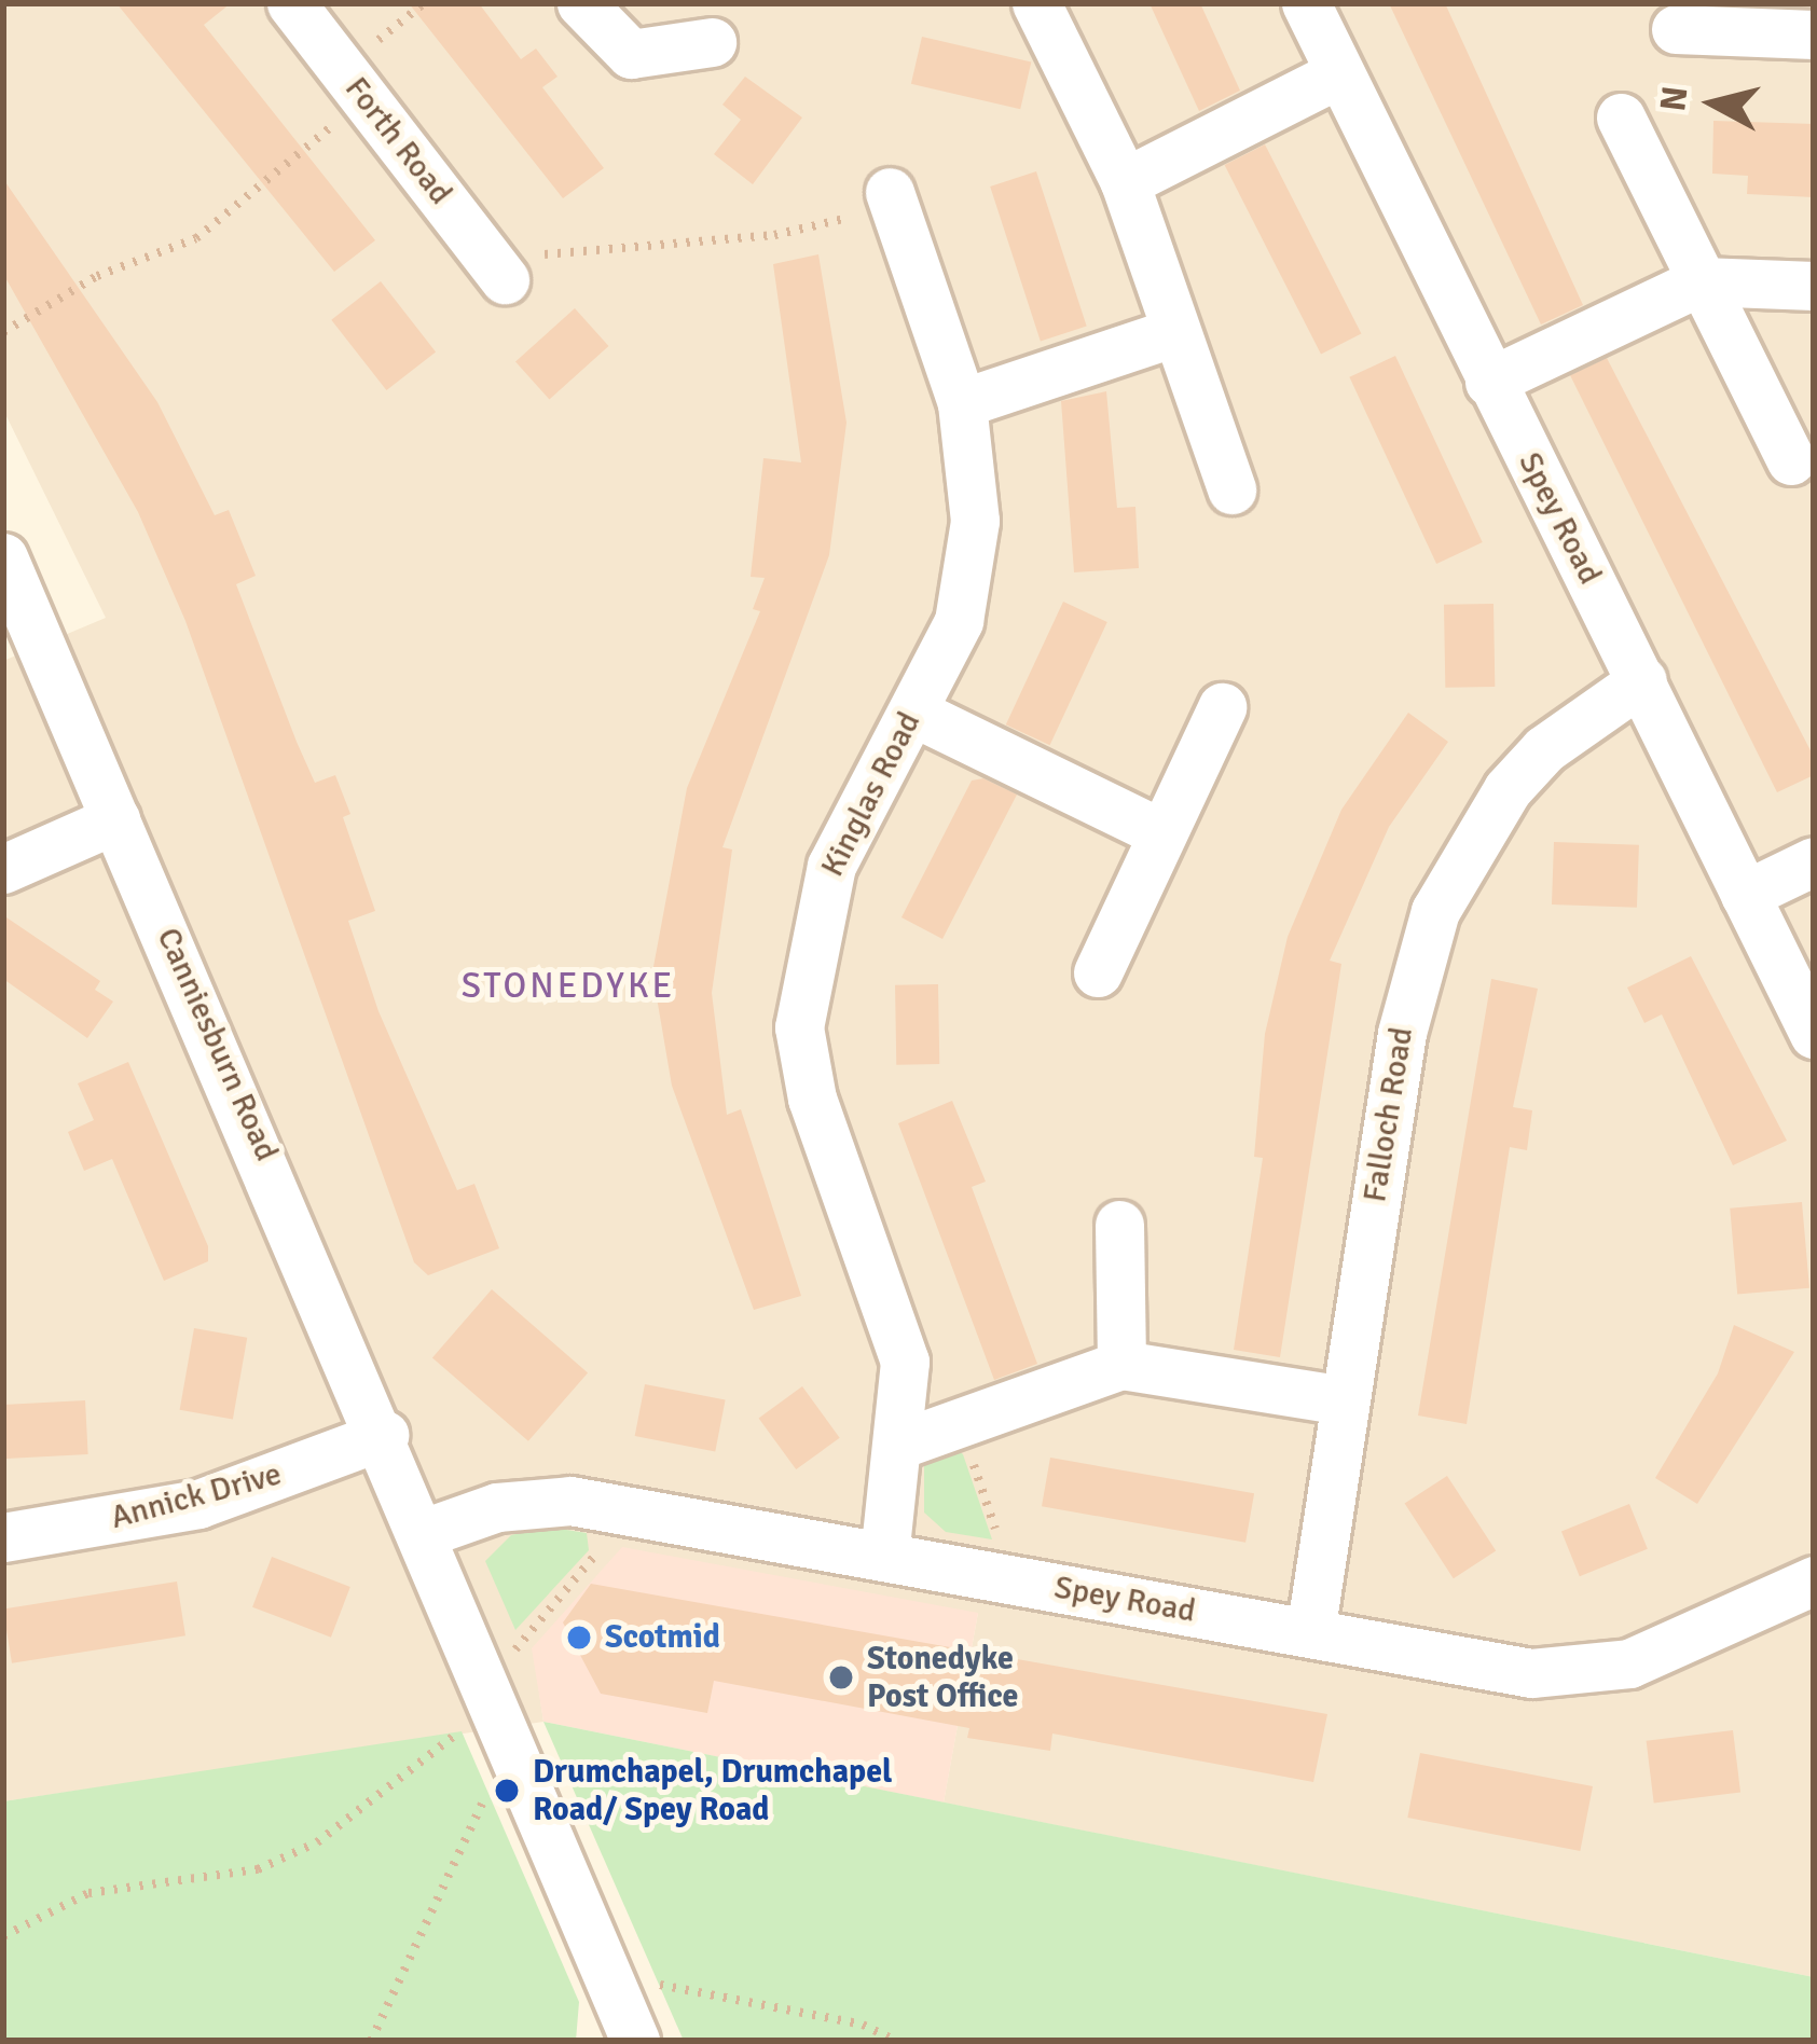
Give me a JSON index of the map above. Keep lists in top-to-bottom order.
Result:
{
  "streets": {
    "street": [
      "Forth Road",
      "Spey Road",
      "Kinglas Road",
      "Canniesburn Road",
      "Falloch Road",
      "Annick Drive"
    ]
  },
  "crossings": [
    ["Spey Road", "Kinglas Road"],
    ["Spey Road", "Canniesburn Road"],
    ["Spey Road", "Falloch Road"],
    ["Canniesburn Road", "Annick Drive"]
  ],
  "districts": ["STONEDYKE"],
  "places": ["Scotmid", "Stonedyke Post Office", "Drumchapel, Drumchapel Road/ Spey Road"],
  "north": "left"
}
